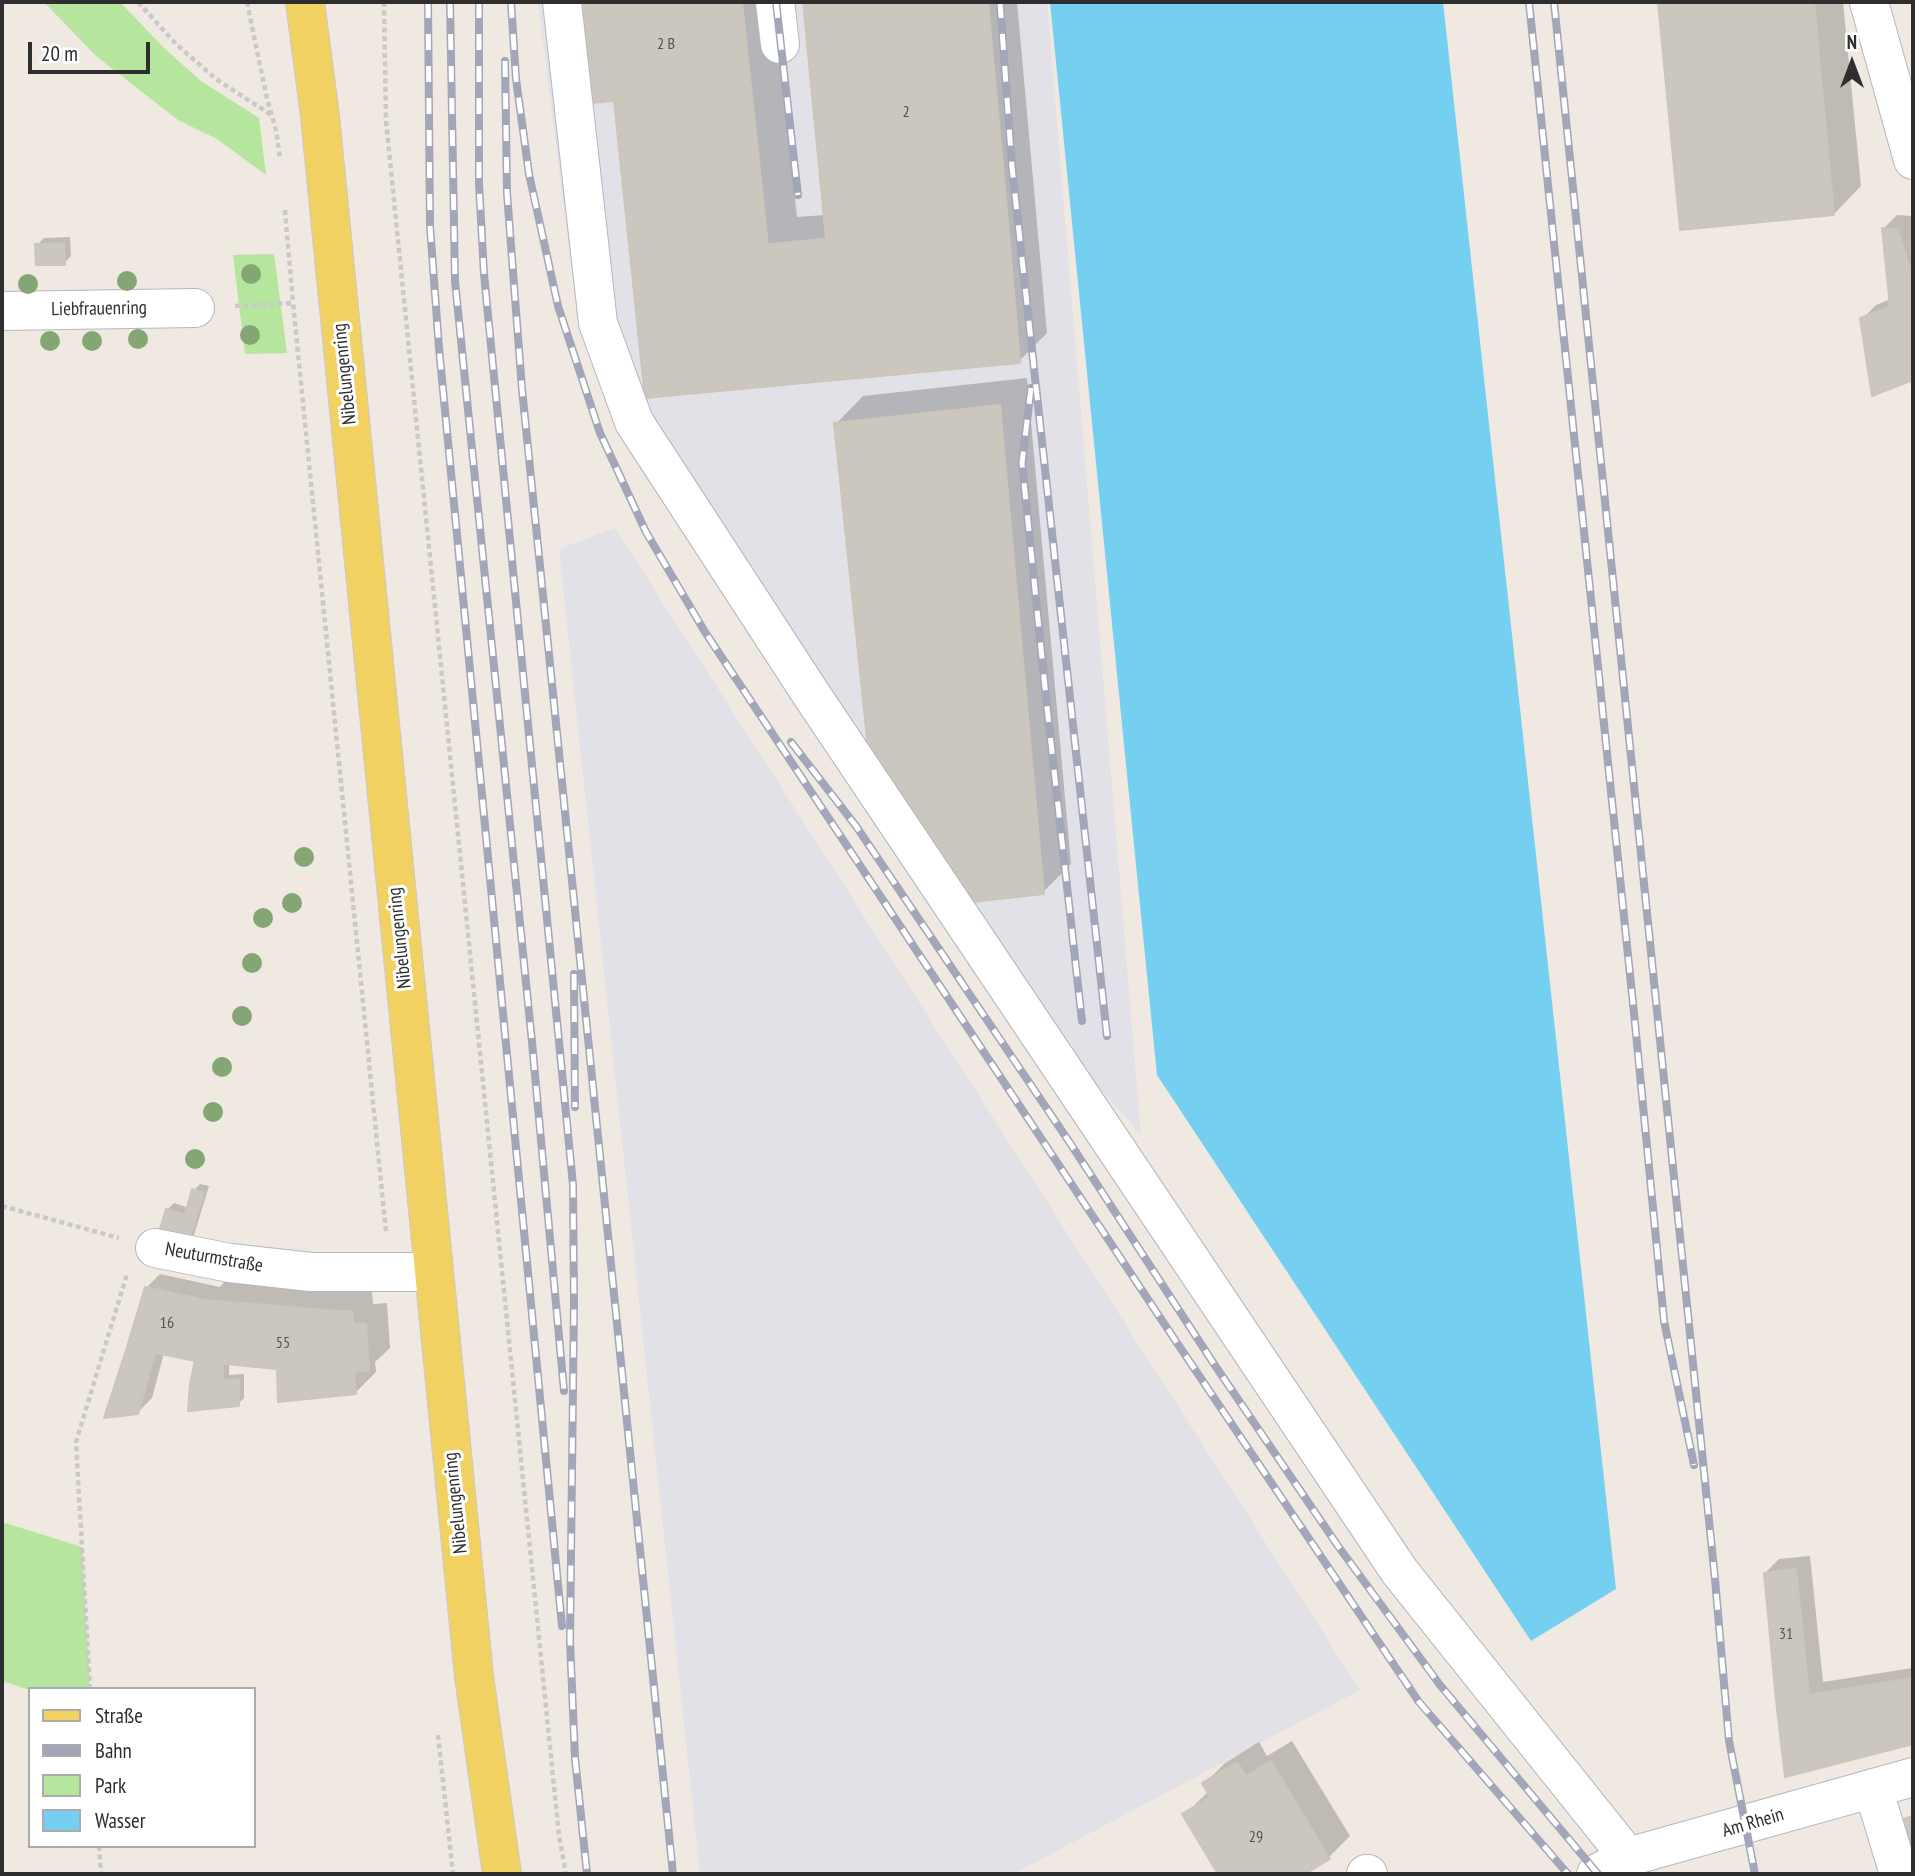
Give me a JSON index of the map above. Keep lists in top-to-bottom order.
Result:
{
  "streets": {
    "main road": ["Nibelungenring"],
    "street": ["Liebfrauenring", "Neuturmstraße", "Am Rhein"]
  },
  "crossings": [
    ["Nibelungenring", "Neuturmstraße"]
  ],
  "house_numbers": [
    "2 B",
    "2",
    "16",
    "55",
    "31",
    "29"
  ],
  "legend": [
    "Straße",
    "Bahn",
    "Park",
    "Wasser"
  ],
  "scale_bar": "20 m",
  "north": "top"
}
